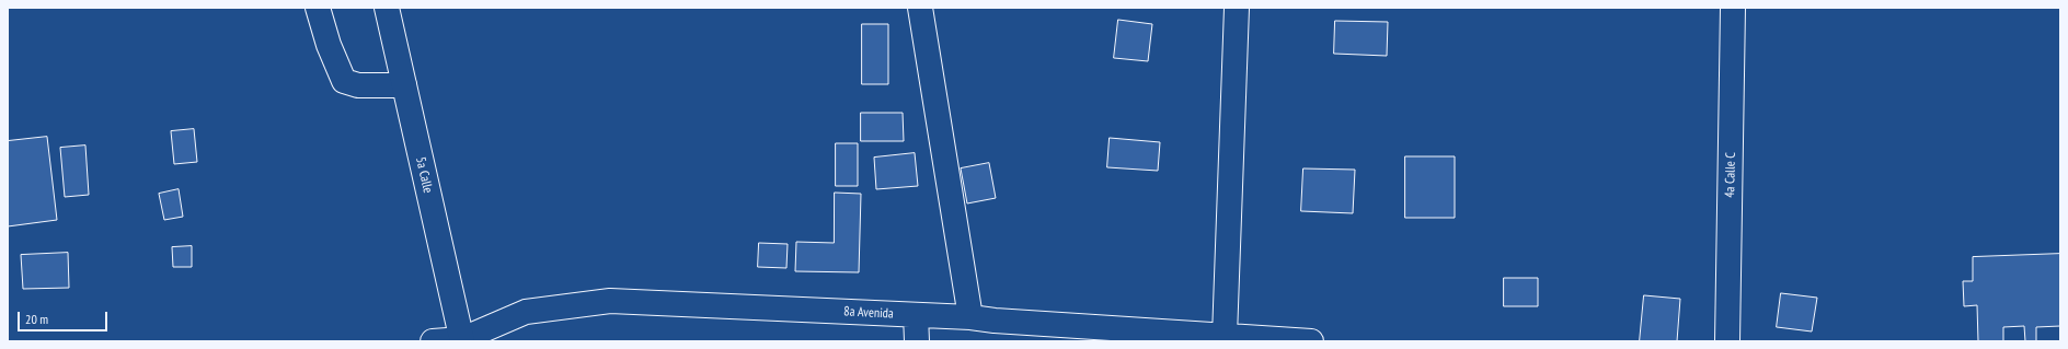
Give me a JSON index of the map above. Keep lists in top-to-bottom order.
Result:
{
  "streets": {
    "street": ["5a Calle", "4a Calle C", "8a Avenida"]
  },
  "crossings": [
    ["5a Calle", "8a Avenida"]
  ],
  "scale_bar": "20 m"
}
